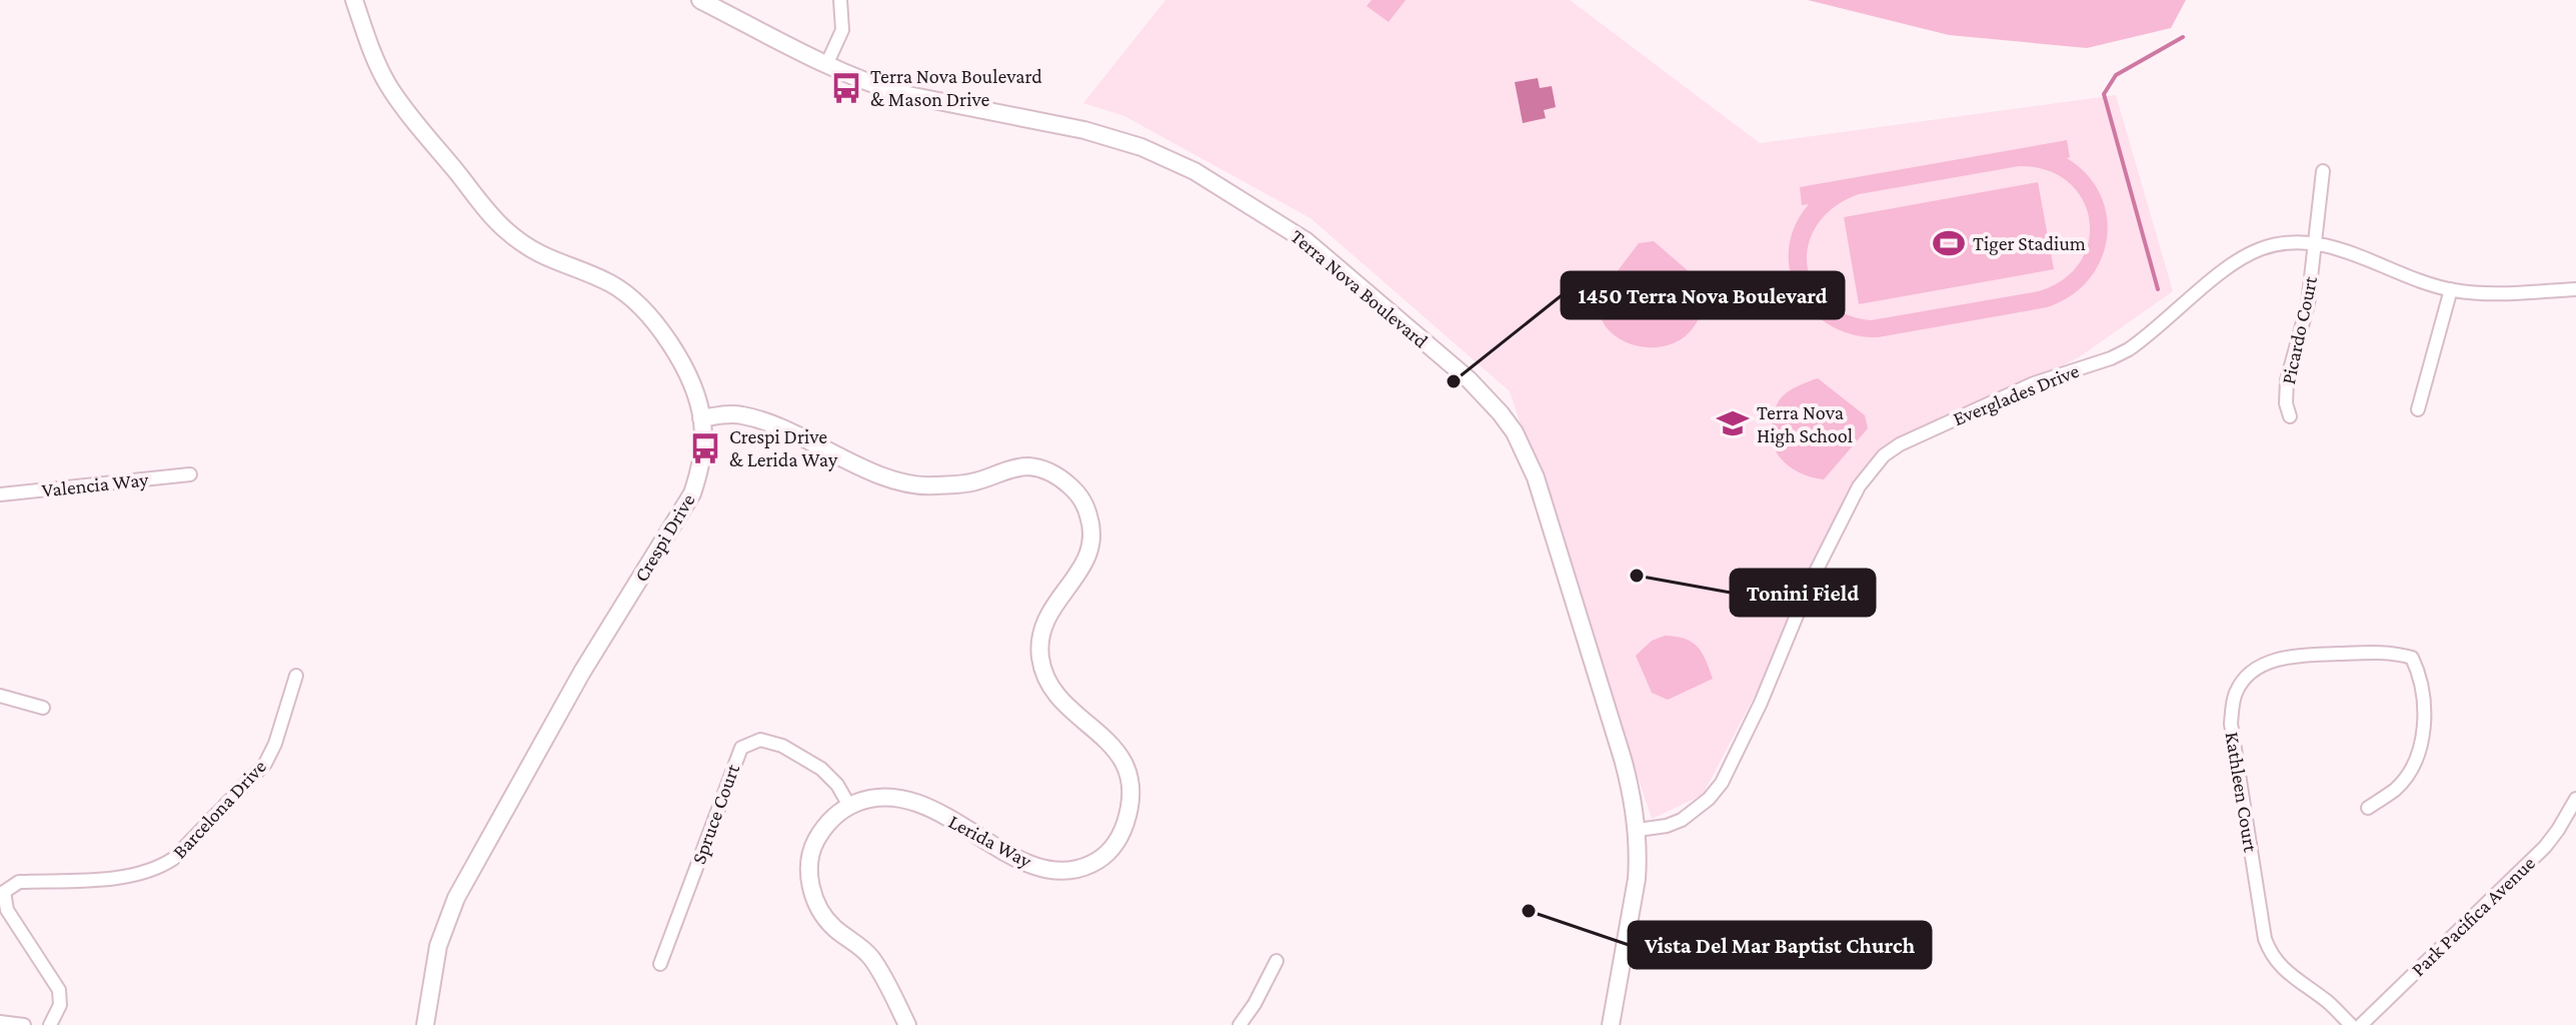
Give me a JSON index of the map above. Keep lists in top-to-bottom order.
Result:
{
  "streets": {
    "street": [
      "Terra Nova Boulevard",
      "Picardo Court",
      "Everglades Drive",
      "Valencia Way",
      "Crespi Drive",
      "Kathleen Court",
      "Barcelona Drive",
      "Spruce Court",
      "Lerida Way",
      "Park Pacifica Avenue"
    ]
  },
  "crossings": [
    ["Terra Nova Boulevard", "Everglades Drive"],
    ["Picardo Court", "Everglades Drive"],
    ["Crespi Drive", "Lerida Way"],
    ["Spruce Court", "Lerida Way"]
  ],
  "places": {
    "bus stop": ["Terra Nova Boulevard & Mason Drive", "Crespi Drive & Lerida Way"],
    "sports": ["Tiger Stadium"],
    "other": ["1450 Terra Nova Boulevard", "Tonini Field", "Vista Del Mar Baptist Church"],
    "school or university": ["Terra Nova High School"]
  }
}
